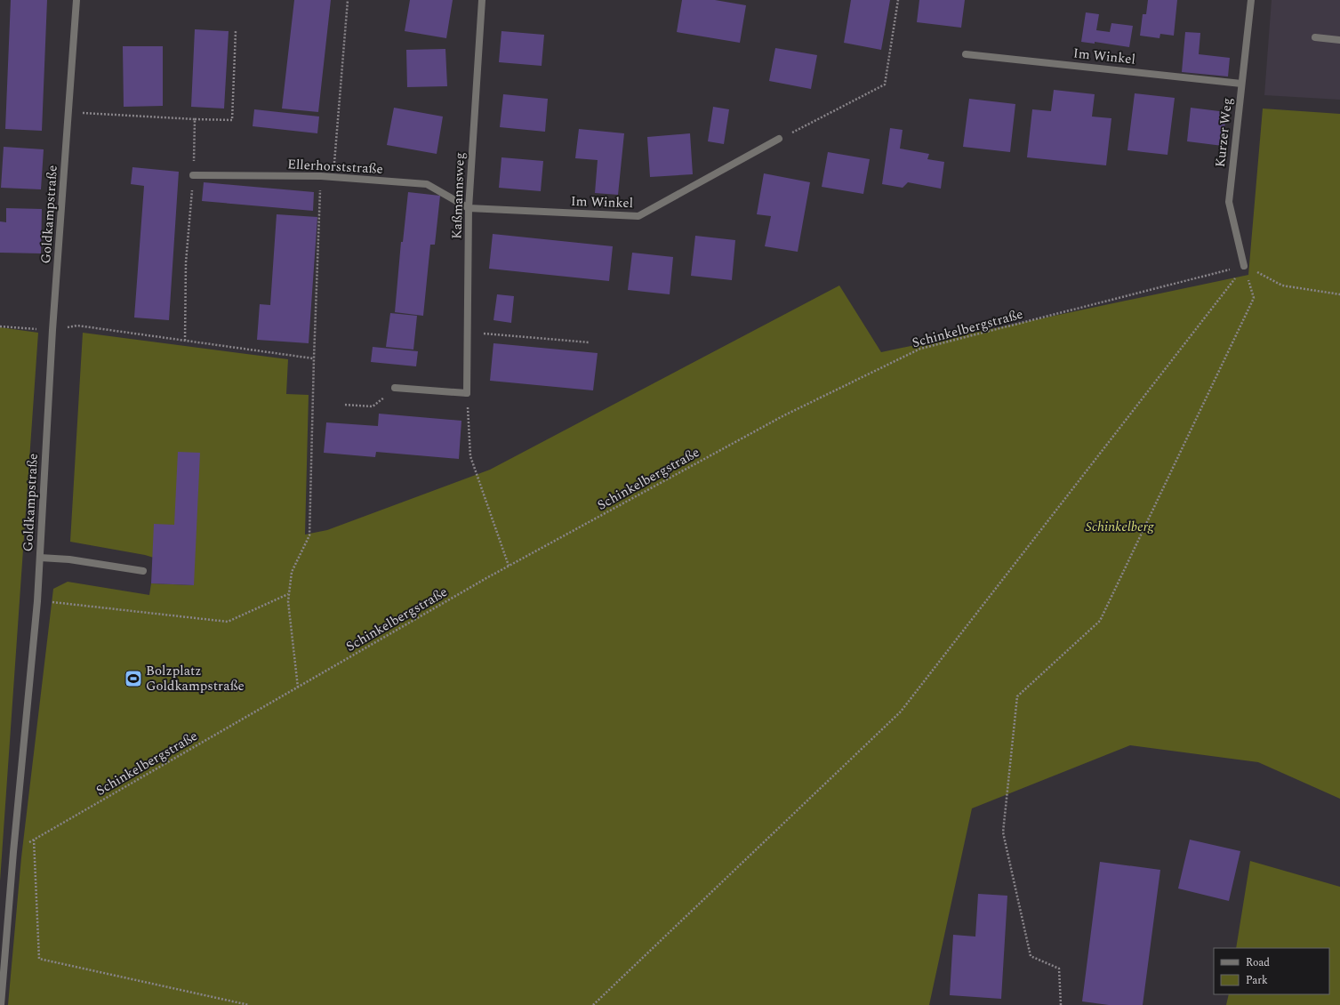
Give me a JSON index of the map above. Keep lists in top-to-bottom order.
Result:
{
  "streets": {
    "street": [
      "Im Winkel",
      "Kurzer Weg",
      "Ellerhorststraße",
      "Kaßmannsweg",
      "Goldkampstraße"
    ],
    "path": ["Schinkelbergstraße"]
  },
  "crossings": [
    ["Im Winkel", "Kurzer Weg"],
    ["Im Winkel", "Ellerhorststraße"],
    ["Im Winkel", "Kaßmannsweg"],
    ["Kurzer Weg", "Schinkelbergstraße"],
    ["Ellerhorststraße", "Kaßmannsweg"],
    ["Goldkampstraße", "Schinkelbergstraße"]
  ],
  "parks": ["Schinkelberg"],
  "places": {
    "sports": ["Bolzplatz Goldkampstraße"]
  },
  "legend": ["Road", "Park"]
}
